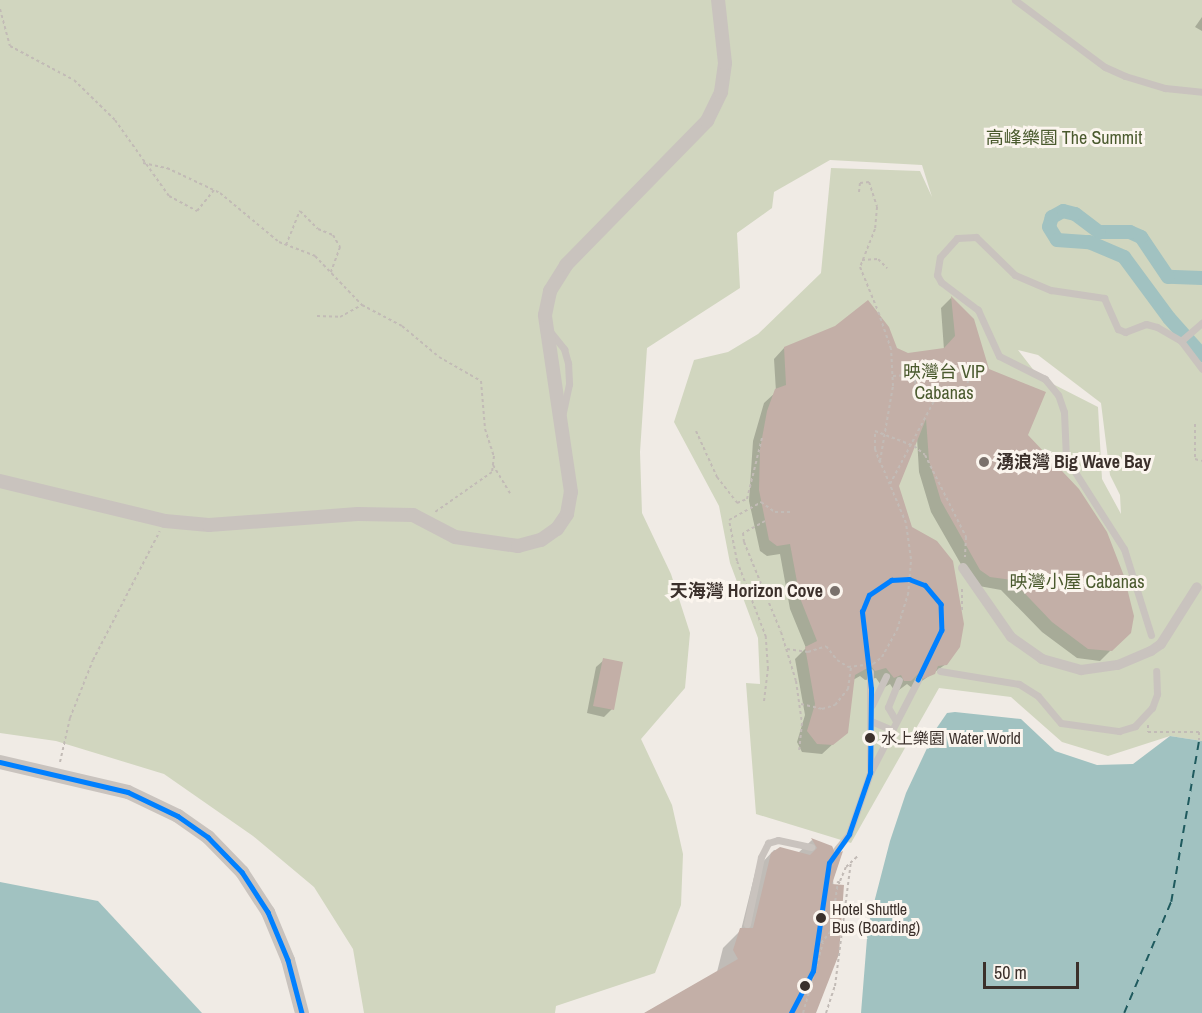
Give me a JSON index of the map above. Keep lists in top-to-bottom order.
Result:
{
  "parks": ["高峰樂園 The Summit", "映灣台 VIP Cabanas", "映灣小屋 Cabanas"],
  "places": [
    "湧浪灣 Big Wave Bay",
    "天海灣 Horizon Cove",
    "水上樂園 Water World",
    "Hotel Shuttle Bus (Boarding)"
  ],
  "scale_bar": "50 m"
}
